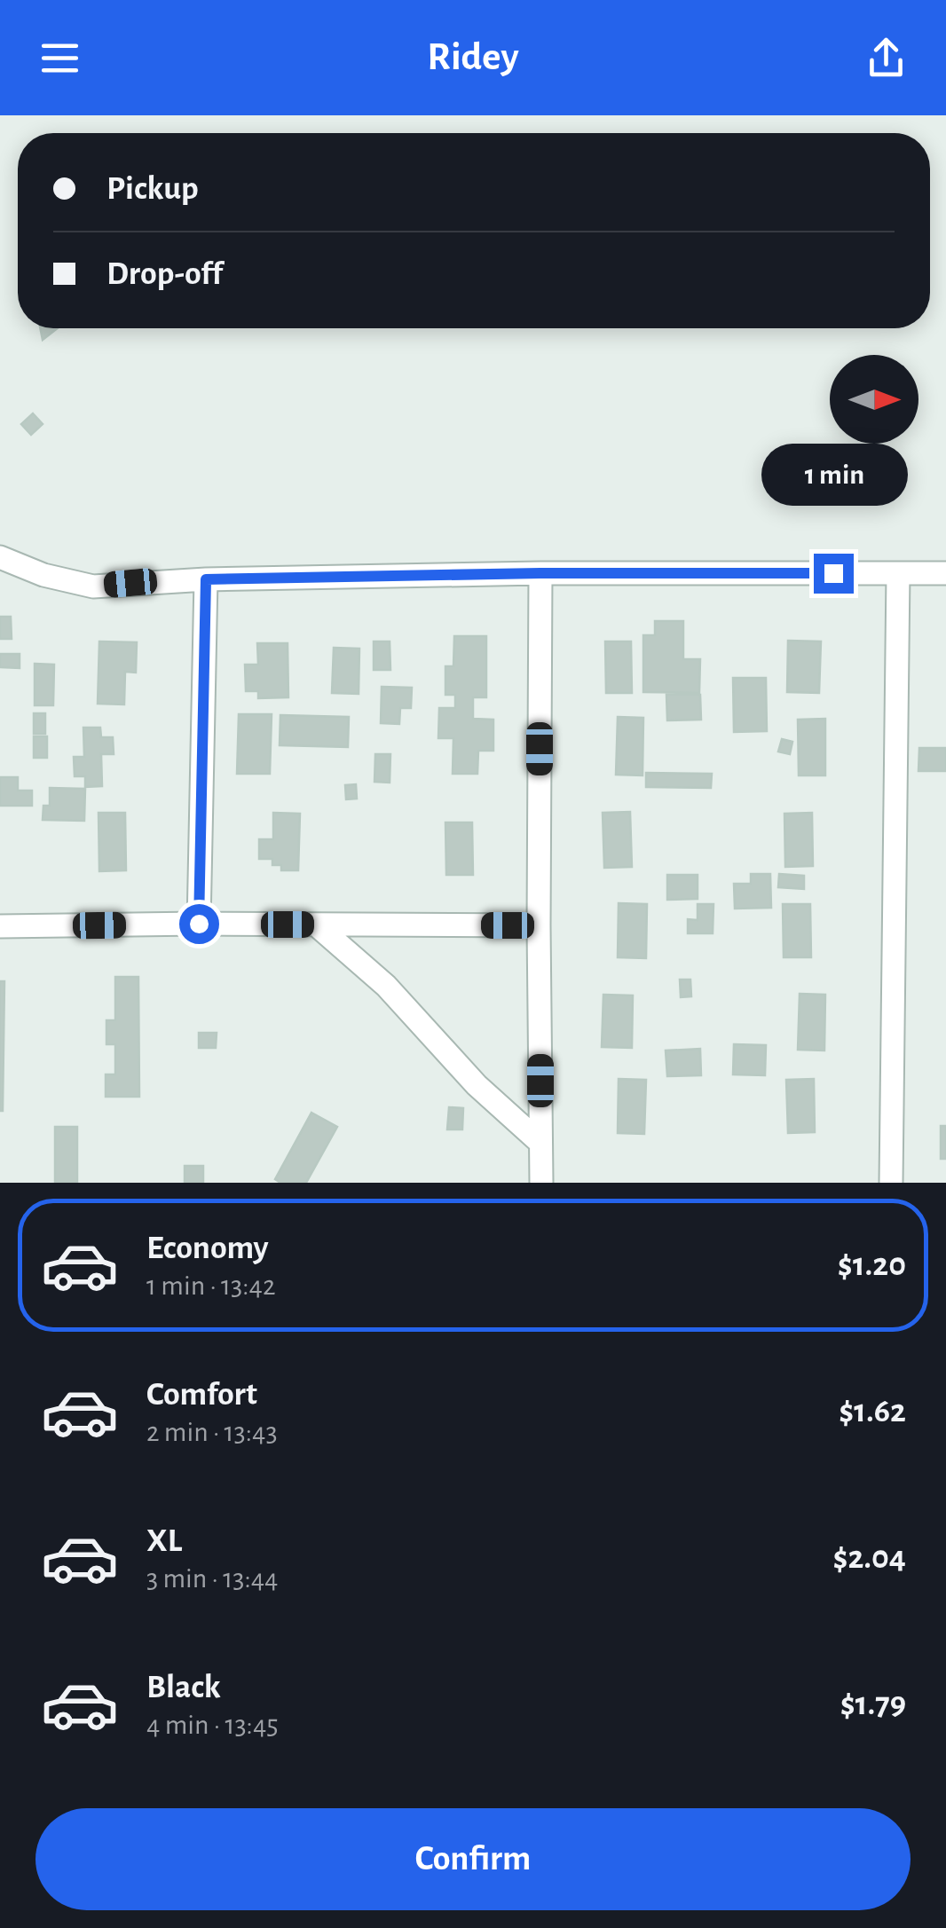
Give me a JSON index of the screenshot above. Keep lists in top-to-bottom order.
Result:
{
  "north": "right",
  "page": {
    "header": "Ridey",
    "banner": ["Pickup", "Drop-off"],
    "bubble": "1 min",
    "list": [
      {
        "name": "Economy",
        "note": "1 min · 13:42",
        "value": "$1.20"
      },
      {
        "name": "Comfort",
        "note": "2 min · 13:43",
        "value": "$1.62"
      },
      {
        "name": "XL",
        "note": "3 min · 13:44",
        "value": "$2.04"
      },
      {
        "name": "Black",
        "note": "4 min · 13:45",
        "value": "$1.79"
      }
    ],
    "buttons": "Confirm"
  }
}
